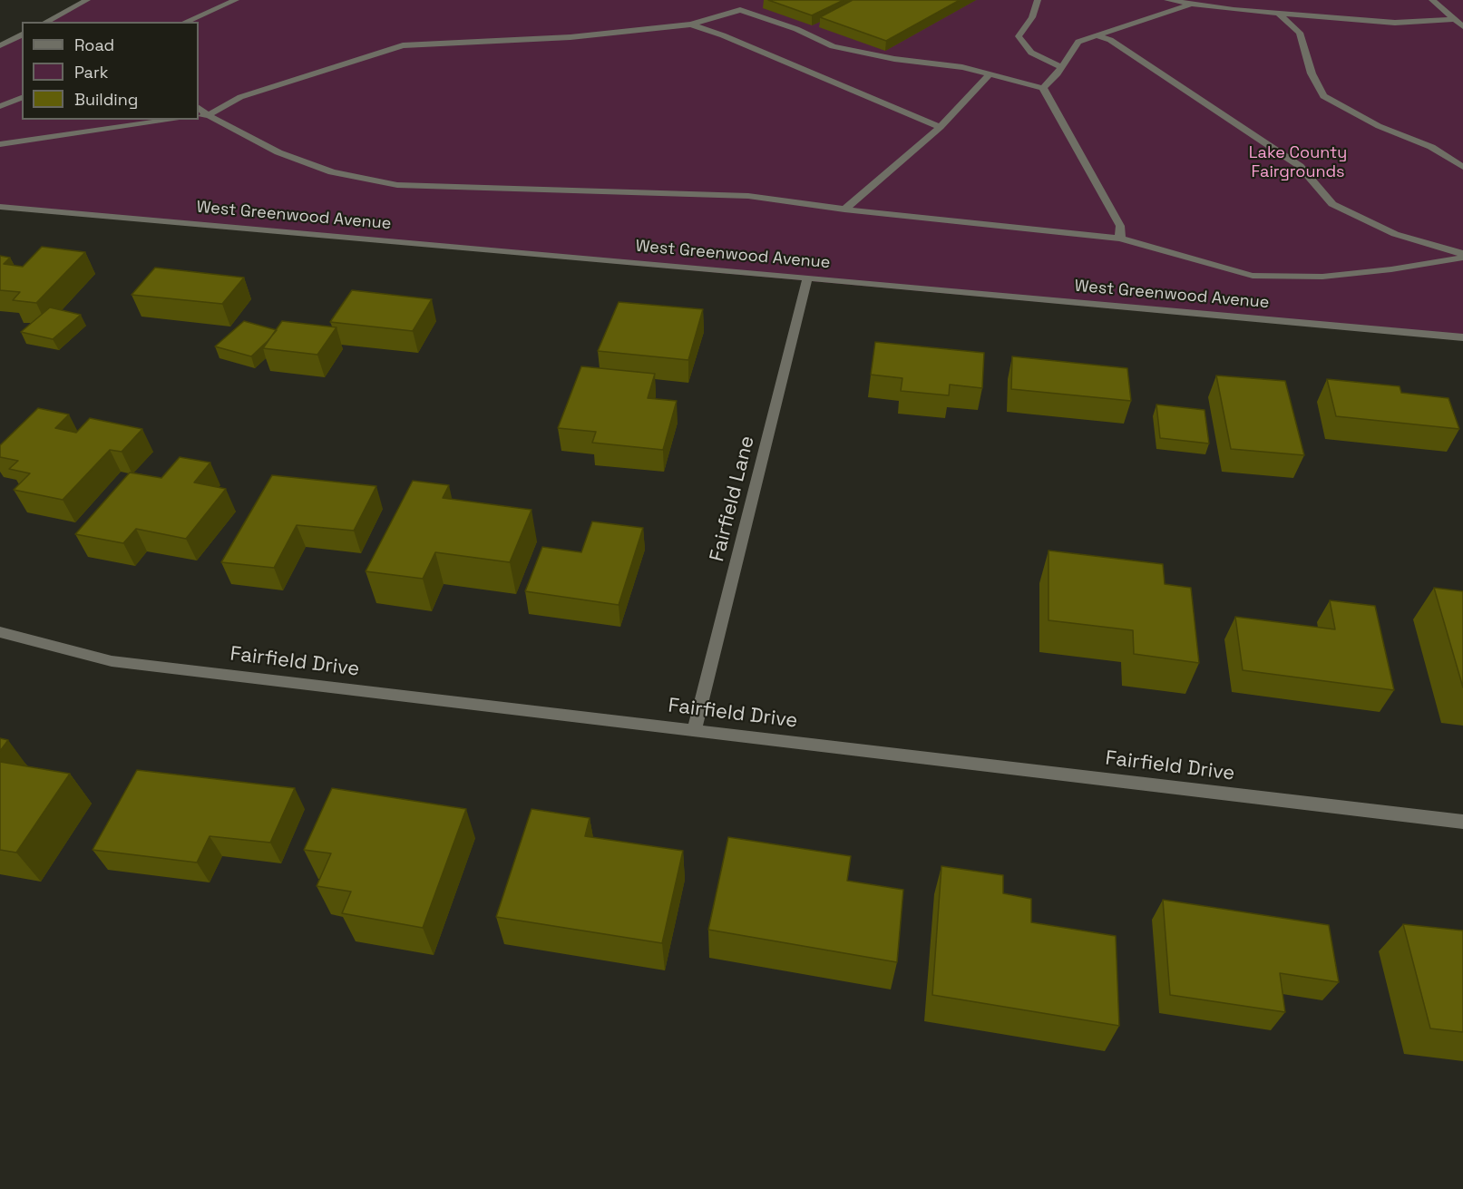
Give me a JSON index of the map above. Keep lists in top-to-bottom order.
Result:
{
  "streets": {
    "street": ["West Greenwood Avenue", "Fairfield Lane", "Fairfield Drive"]
  },
  "crossings": [
    ["West Greenwood Avenue", "Fairfield Lane"],
    ["Fairfield Lane", "Fairfield Drive"]
  ],
  "parks": ["Lake County Fairgrounds"],
  "legend": ["Road", "Park", "Building"]
}
